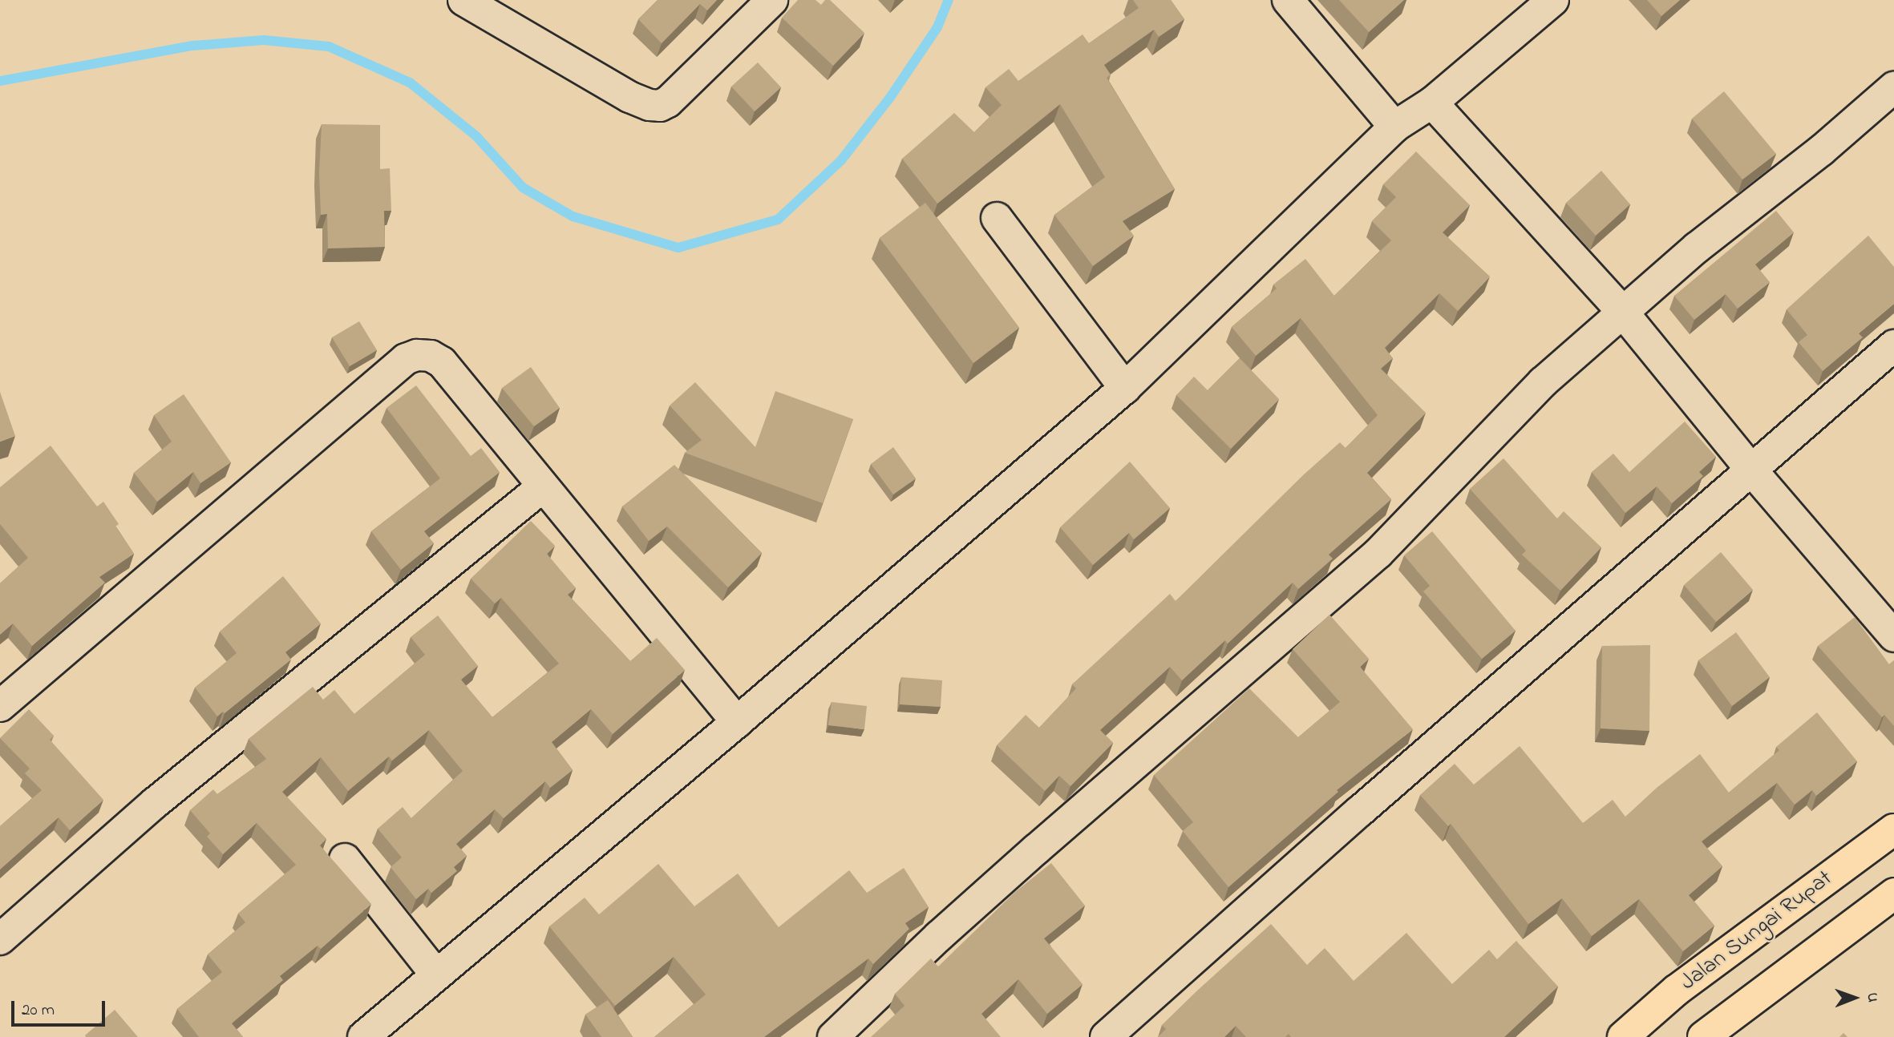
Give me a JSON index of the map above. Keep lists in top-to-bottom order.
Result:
{
  "streets": {
    "main road": ["Jalan Sungai Rupat"]
  },
  "scale_bar": "20 m",
  "north": "right"
}
